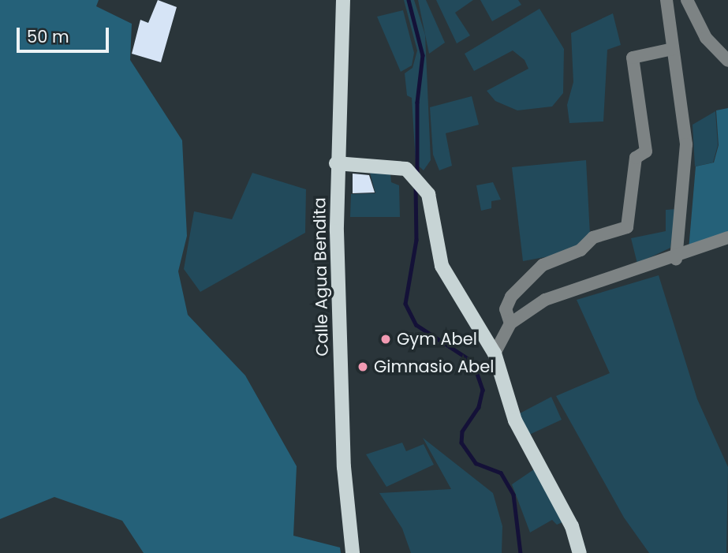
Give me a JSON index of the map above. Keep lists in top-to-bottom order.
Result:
{
  "streets": {
    "main road": ["Calle Agua Bendita"]
  },
  "places": ["Gym Abel", "Gimnasio Abel"],
  "scale_bar": "50 m"
}
